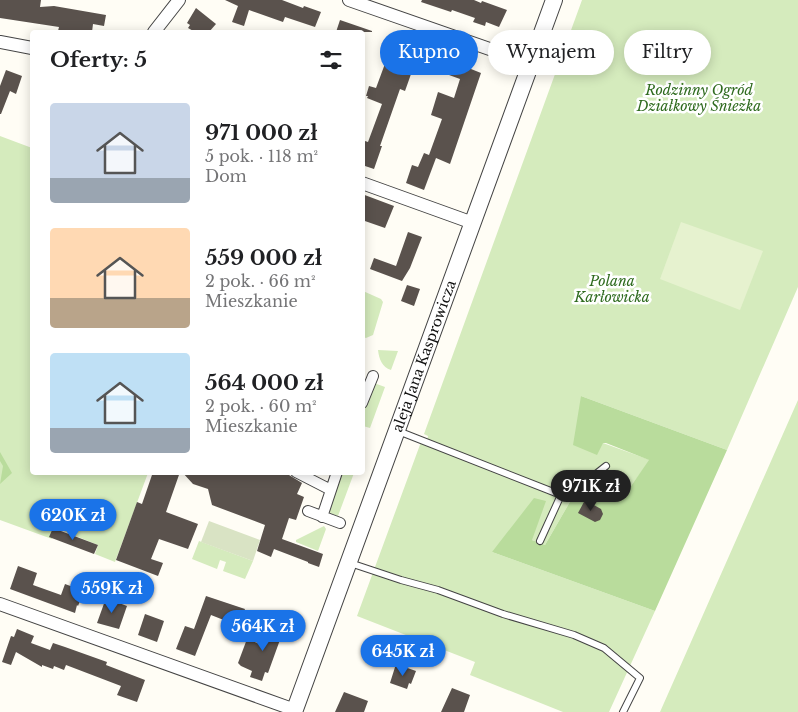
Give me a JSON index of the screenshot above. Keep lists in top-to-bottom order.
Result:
{
  "streets": {
    "street": ["aleja Jana Kasprowicza"]
  },
  "parks": ["Rodzinny Ogród Działkowy Śnieżka", "Polana Karłowicka"],
  "page": {
    "chip": ["Kupno", "Wynajem", "Filtry"],
    "heading": "Oferty: 5",
    "list": [
      {
        "name": "971 000 zł",
        "note": "5 pok. · 118 m² · Dom"
      },
      {
        "name": "559 000 zł",
        "note": "2 pok. · 66 m² · Mieszkanie"
      },
      {
        "name": "564 000 zł",
        "note": "2 pok. · 60 m² · Mieszkanie"
      }
    ],
    "price": [
      "971K zł",
      "620K zł",
      "559K zł",
      "564K zł",
      "645K zł"
    ]
  }
}
